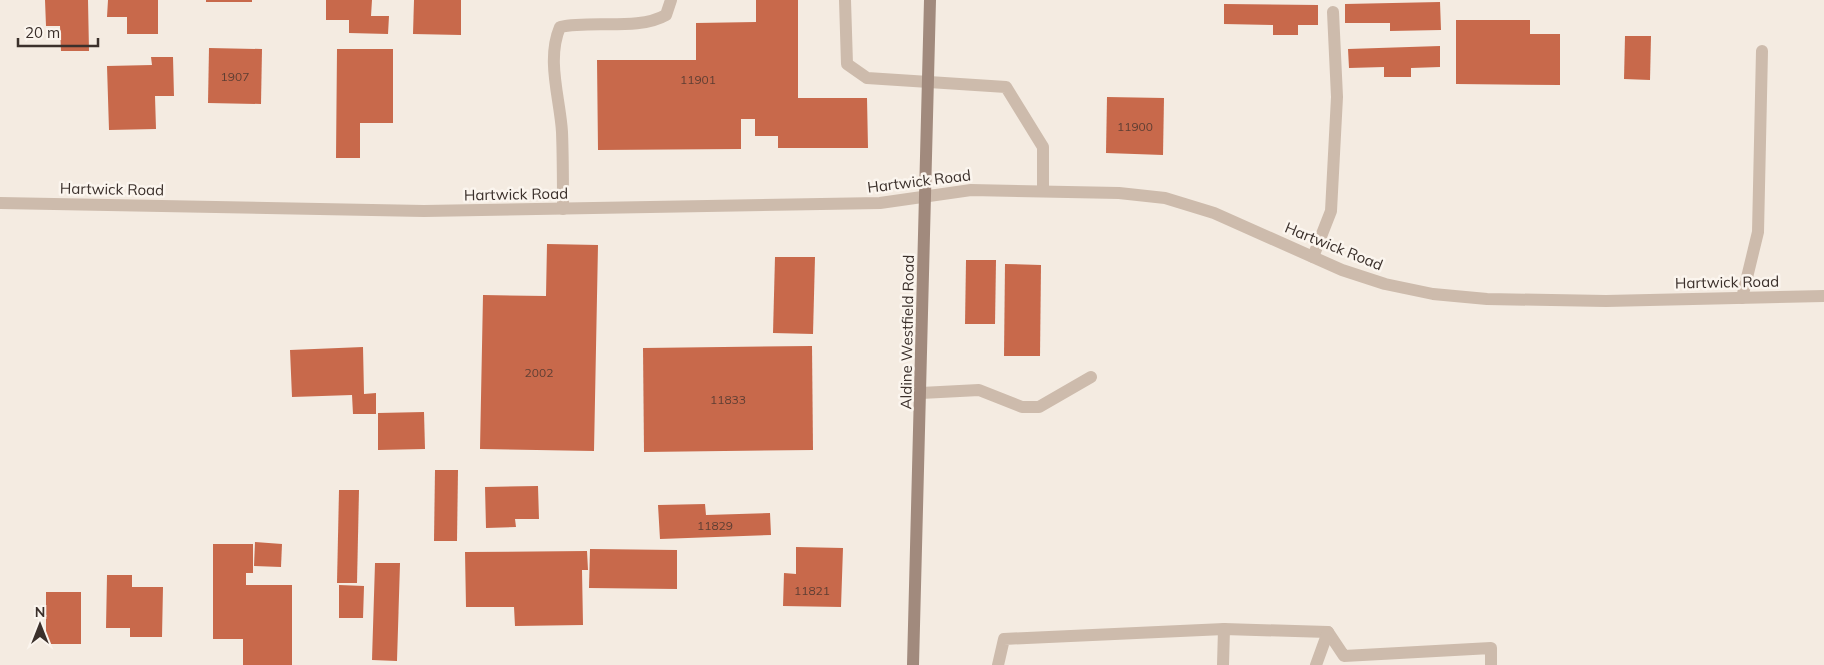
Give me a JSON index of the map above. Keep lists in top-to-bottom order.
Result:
{
  "streets": {
    "main road": ["Aldine Westfield Road"],
    "street": ["Hartwick Road"]
  },
  "crossings": [
    ["Hartwick Road", "Aldine Westfield Road"]
  ],
  "house_numbers": [
    "1907",
    "11901",
    "11900",
    "2002",
    "11833",
    "11829",
    "11821"
  ],
  "scale_bar": "20 m",
  "north": "top"
}
